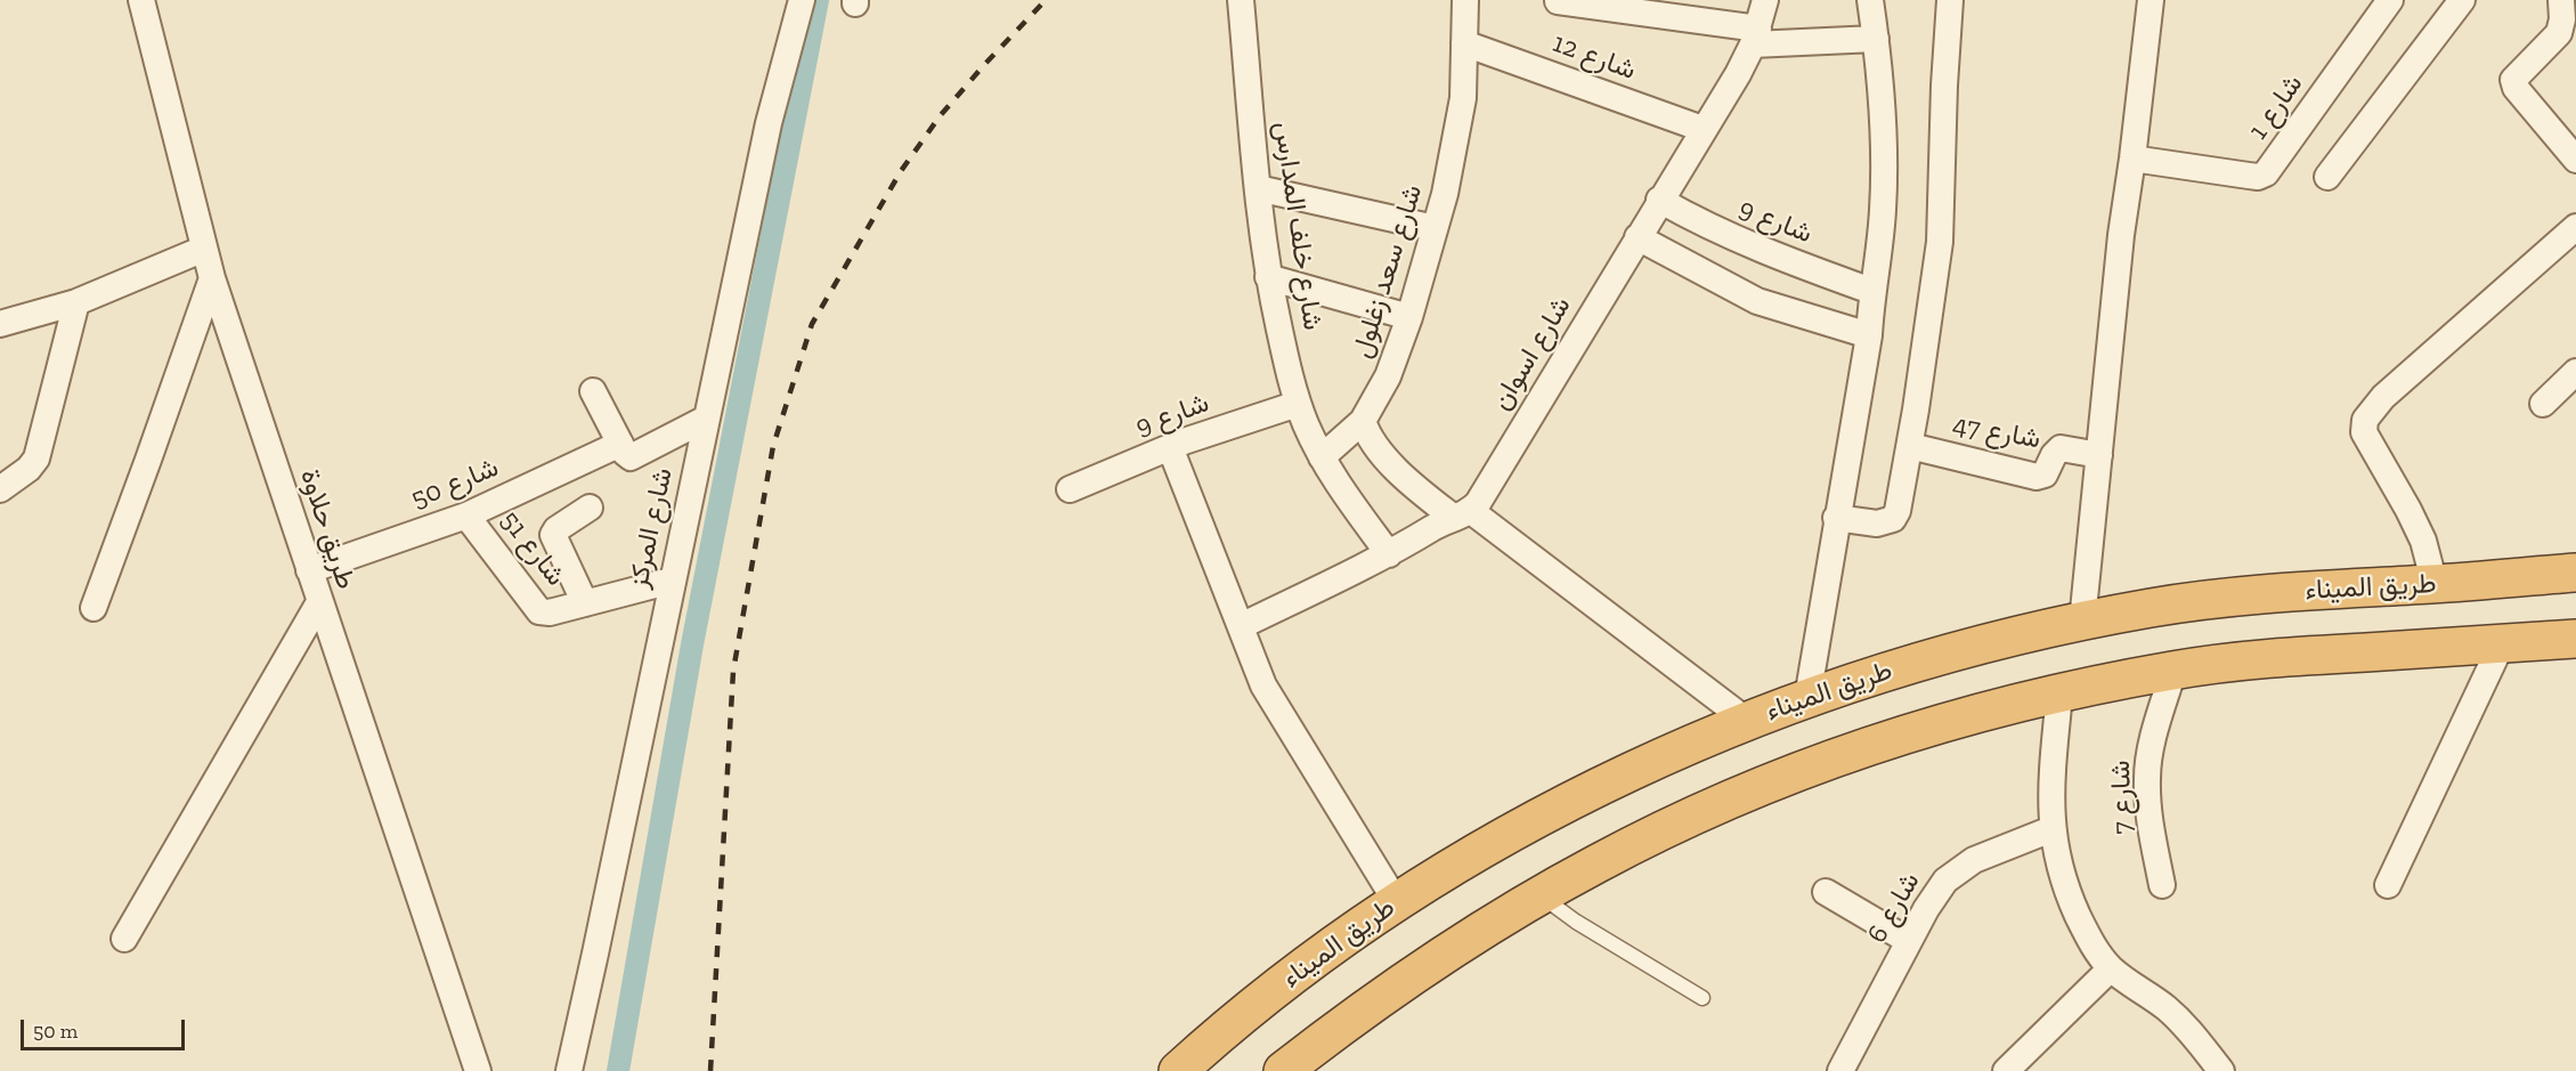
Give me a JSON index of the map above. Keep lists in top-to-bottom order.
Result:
{
  "streets": {
    "highway": ["طريق الميناء"],
    "street": [
      "شارع 12",
      "شارع 1",
      "شارع 9",
      "شارع خلف المدارس",
      "شارع سعد زغلول",
      "شارع اسوان",
      "شارع 47",
      "شارع 50",
      "شارع المركز",
      "طريق حلاوة",
      "شارع 51",
      "شارع 7",
      "شارع 6"
    ]
  },
  "crossings": [
    ["شارع 12", "شارع سعد زغلول"],
    ["شارع 12", "شارع اسوان"],
    ["شارع 9", "شارع خلف المدارس"],
    ["شارع 9", "شارع اسوان"],
    ["شارع خلف المدارس", "شارع اسوان"],
    ["شارع 50", "طريق حلاوة"],
    ["شارع 50", "شارع 51"],
    ["شارع المركز", "شارع 51"]
  ],
  "scale_bar": "50 m"
}
